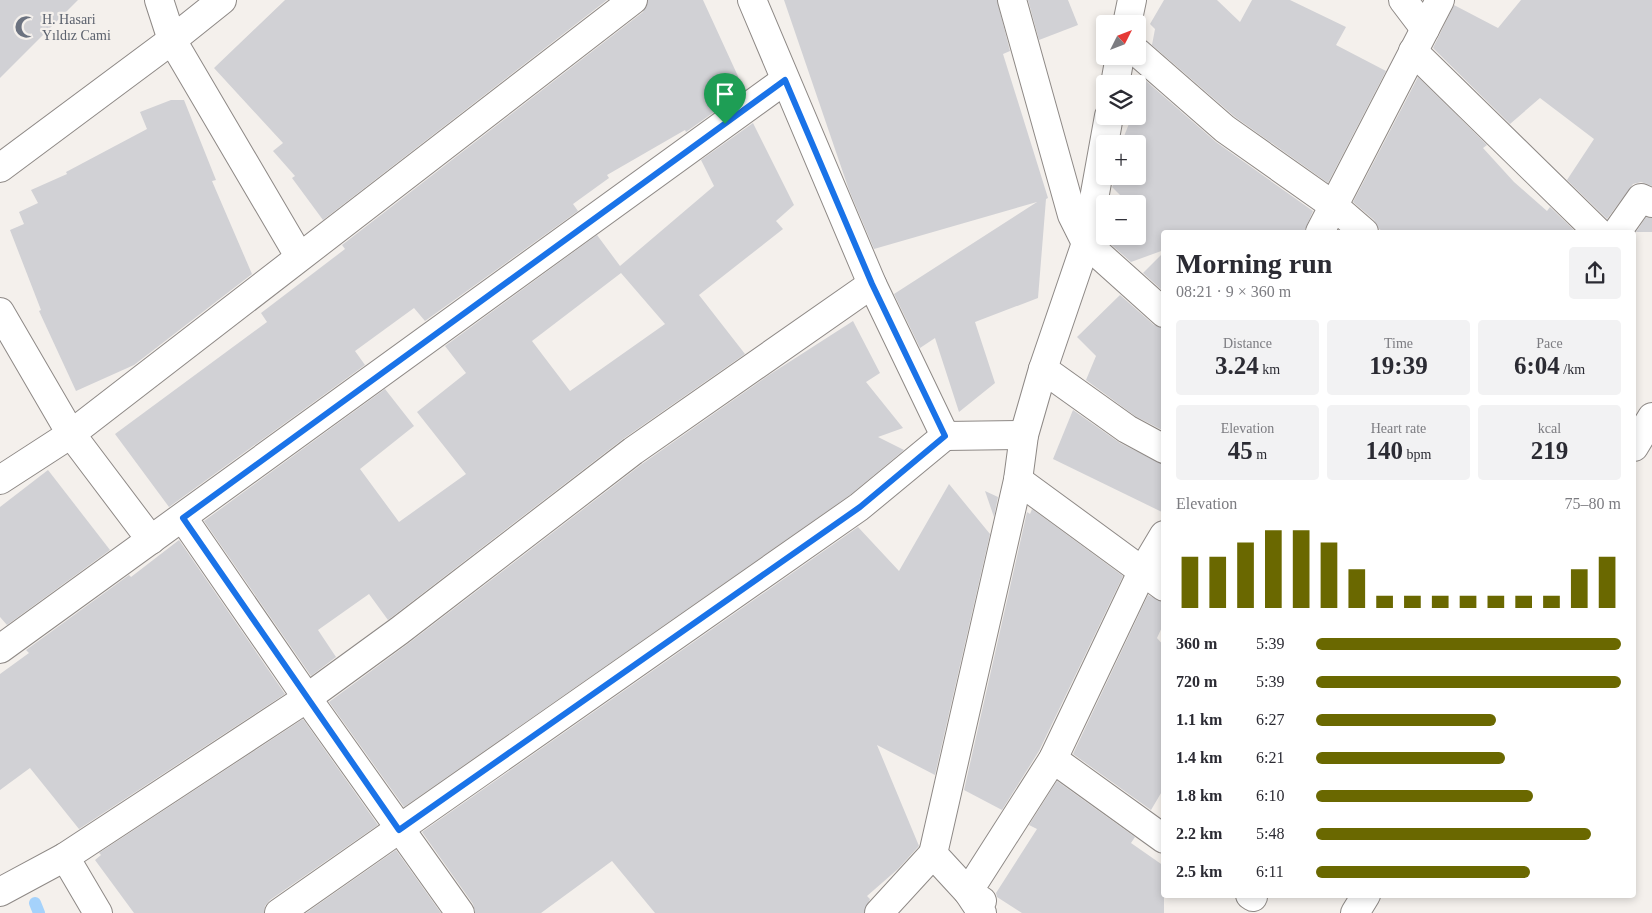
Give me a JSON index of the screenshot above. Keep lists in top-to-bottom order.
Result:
{
  "places": {
    "mosque": ["H. Hasari Yıldız Cami"]
  },
  "north": "top right",
  "page": {
    "map_buttons": ["+", "−"],
    "heading": ["Morning run", "08:21 · 9 × 360 m"],
    "stats": [
      ["Distance", "3.24 km"],
      ["Time", "19:39"],
      ["Pace", "6:04 /km"],
      ["Elevation", "45 m"],
      ["Heart rate", "140 bpm"],
      ["kcal", "219"]
    ],
    "chart": ["Elevation", "75–80 m"],
    "list": [
      {
        "name": "360 m",
        "note": "5:39"
      },
      {
        "name": "720 m",
        "note": "5:39"
      },
      {
        "name": "1.1 km",
        "note": "6:27"
      },
      {
        "name": "1.4 km",
        "note": "6:21"
      },
      {
        "name": "1.8 km",
        "note": "6:10"
      },
      {
        "name": "2.2 km",
        "note": "5:48"
      },
      {
        "name": "2.5 km",
        "note": "6:11"
      }
    ]
  }
}
